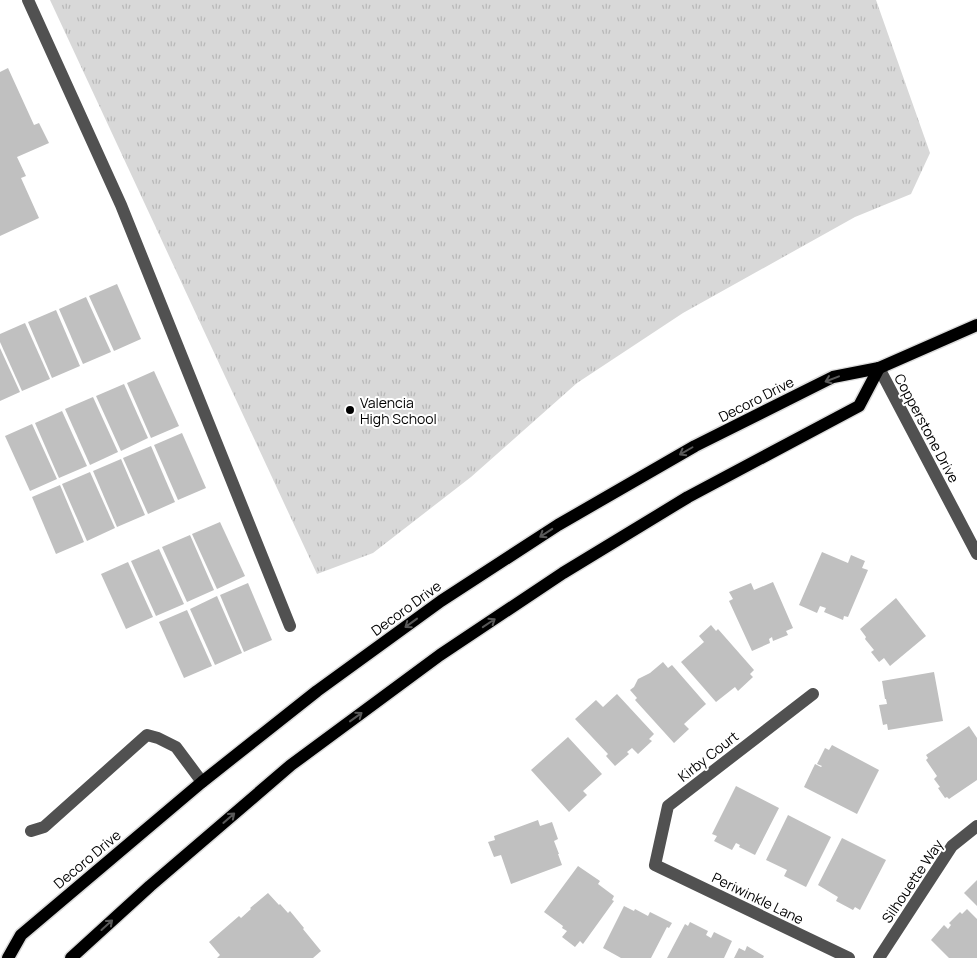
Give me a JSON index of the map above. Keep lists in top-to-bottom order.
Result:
{
  "streets": {
    "main road": ["Decoro Drive"],
    "street": [
      "Copperstone Drive",
      "Kirby Court",
      "Silhouette Way",
      "Periwinkle Lane"
    ]
  },
  "crossings": [
    ["Decoro Drive", "Copperstone Drive"],
    ["Kirby Court", "Periwinkle Lane"]
  ],
  "places": ["Valencia High School"]
}
